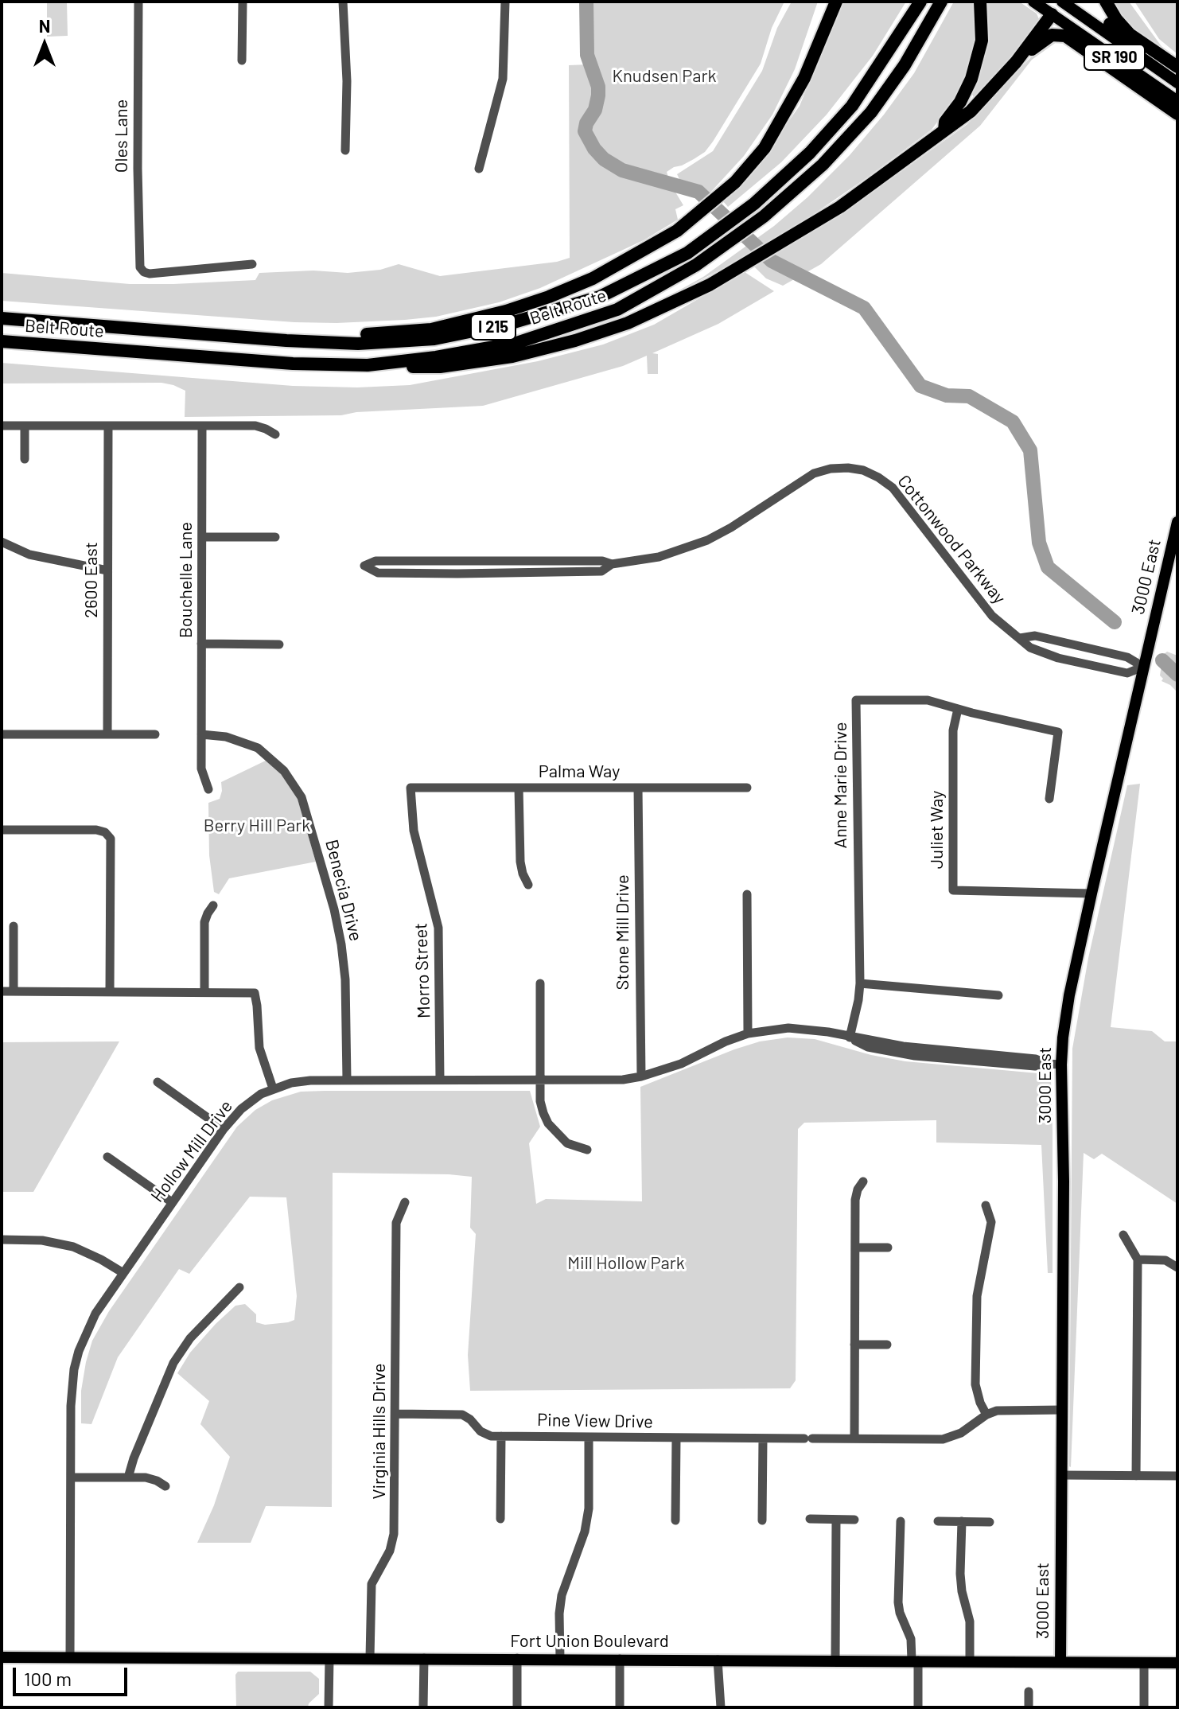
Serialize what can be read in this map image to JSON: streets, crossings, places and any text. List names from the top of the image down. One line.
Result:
{"streets":{"highway":["Belt Route","I 215"],"main road":["SR 190","3000 East","Fort Union Boulevard"],"street":["Oles Lane","Cottonwood Parkway","2600 East","Bouchelle Lane","Palma Way","Anne Marie Drive","Juliet Way","Benecia Drive","Stone Mill Drive","Morro Street","Hollow Mill Drive","Pine View Drive","Virginia Hills Drive"]},"crossings":[["Cottonwood Parkway","3000 East"],["3000 East","Juliet Way"],["3000 East","Hollow Mill Drive"],["3000 East","Pine View Drive"],["3000 East","Fort Union Boulevard"],["Bouchelle Lane","Benecia Drive"],["Palma Way","Stone Mill Drive"],["Palma Way","Morro Street"],["Anne Marie Drive","Juliet Way"],["Anne Marie Drive","Hollow Mill Drive"],["Benecia Drive","Hollow Mill Drive"],["Stone Mill Drive","Hollow Mill Drive"],["Morro Street","Hollow Mill Drive"],["Hollow Mill Drive","Fort Union Boulevard"],["Pine View Drive","Virginia Hills Drive"],["Virginia Hills Drive","Fort Union Boulevard"]],"parks":["Knudsen Park","Berry Hill Park","Mill Hollow Park"],"scale_bar":"100 m","north":"top"}
